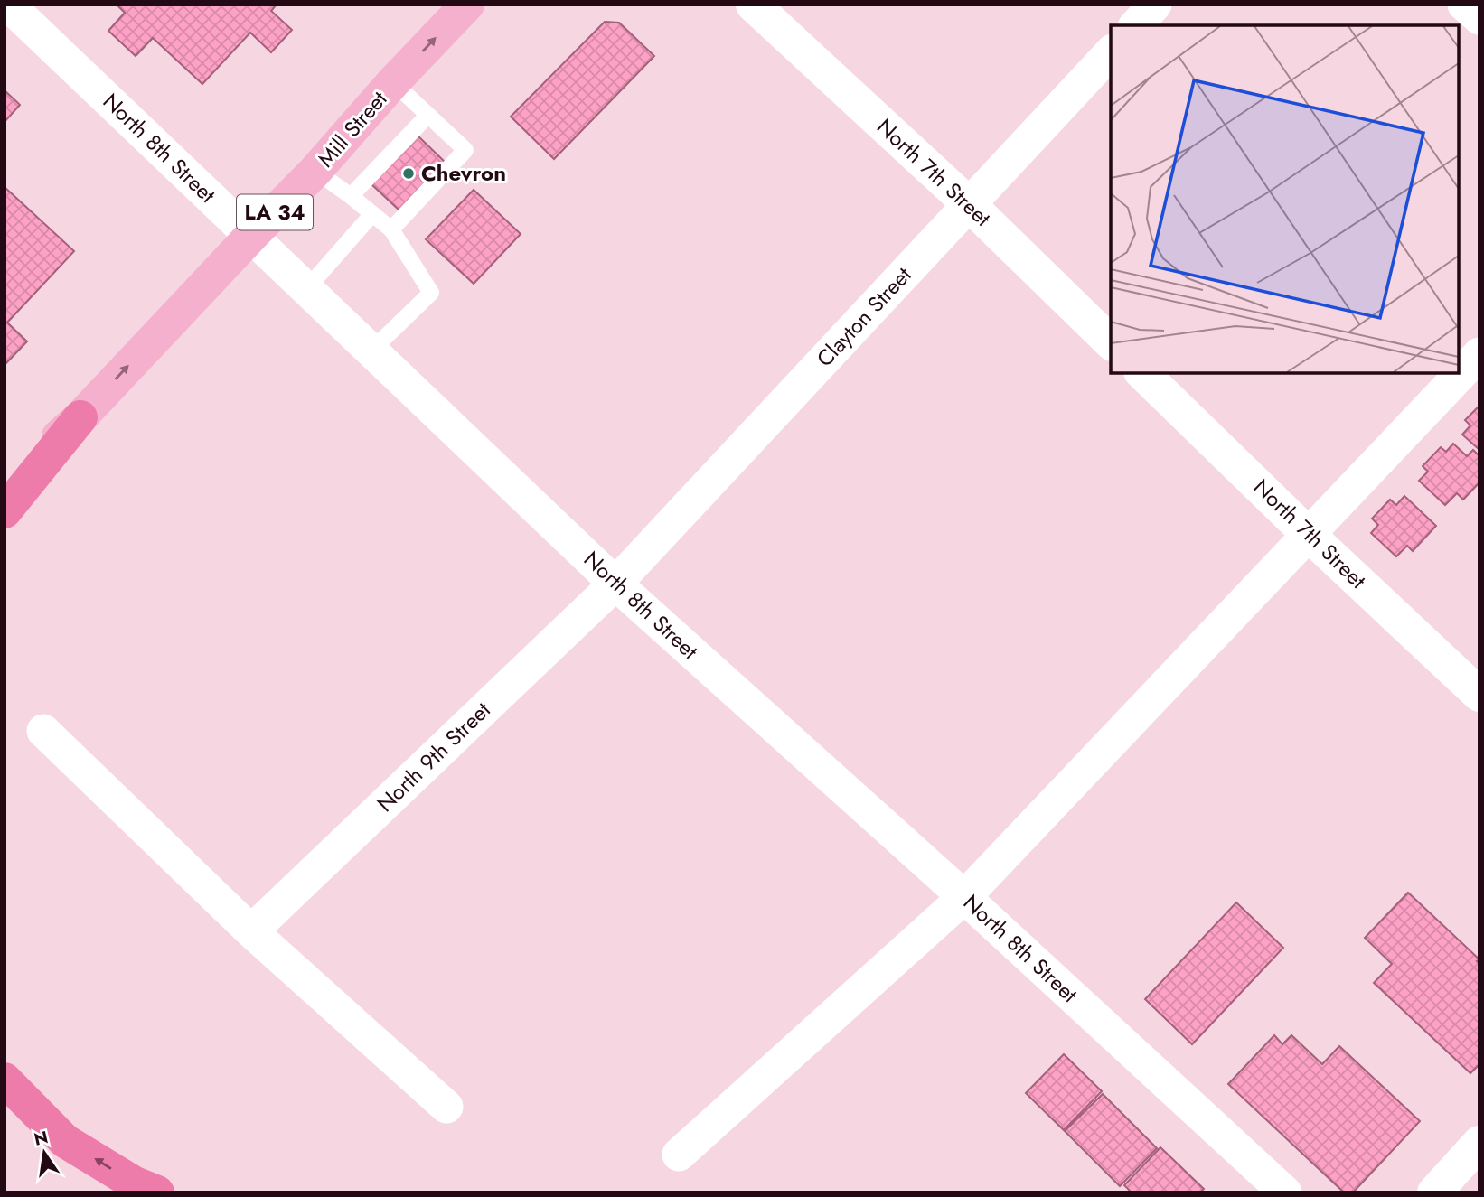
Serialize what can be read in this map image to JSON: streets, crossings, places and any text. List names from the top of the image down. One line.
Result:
{"streets":{"main road":["Mill Street","LA 34"],"street":["North 8th Street","North 7th Street","Clayton Street","North 9th Street"]},"crossings":[["Mill Street","North 8th Street"],["Mill Street","LA 34"],["North 8th Street","Clayton Street"],["North 8th Street","North 9th Street"],["North 7th Street","Clayton Street"],["Clayton Street","North 9th Street"]],"one_way":["Mill Street"],"places":["Chevron"],"north":"top"}
